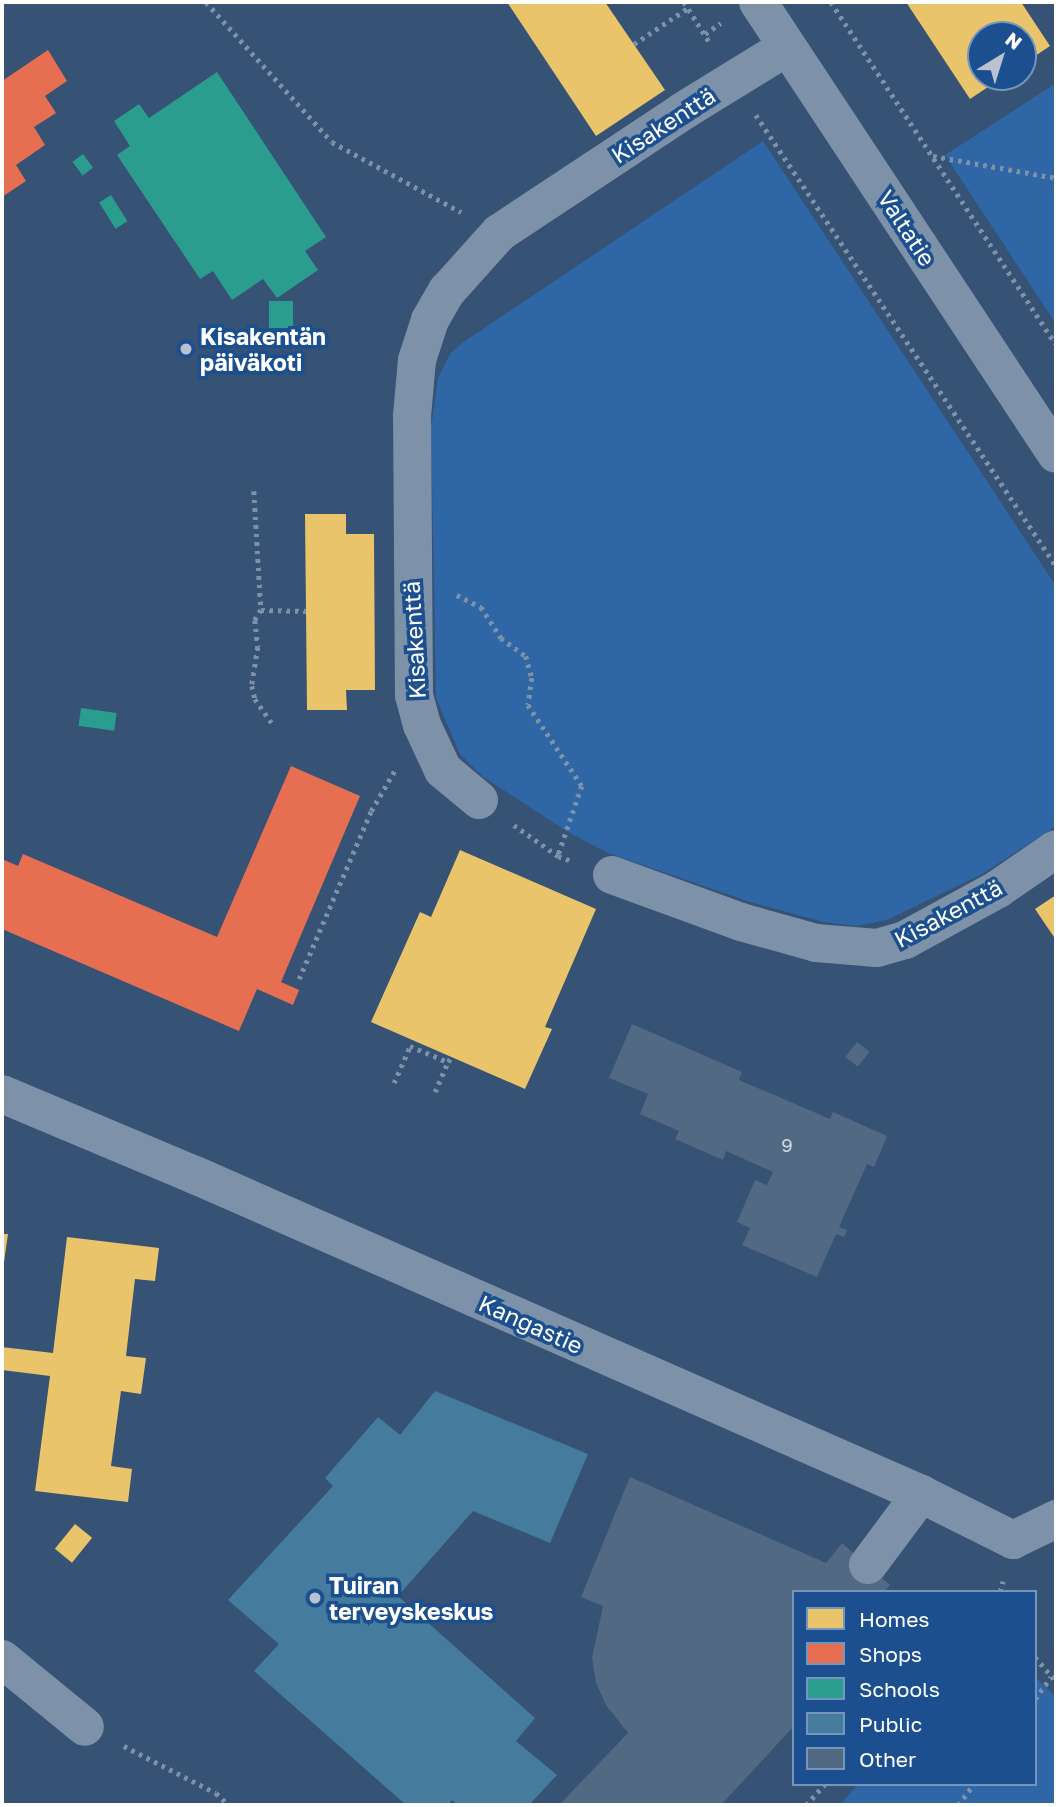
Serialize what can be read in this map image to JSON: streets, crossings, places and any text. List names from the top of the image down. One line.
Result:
{"streets":{"street":["Kisakenttä","Valtatie","Kangastie"]},"crossings":[["Kisakenttä","Valtatie"]],"places":["Kisakentän päiväkoti","Tuiran terveyskeskus"],"house_numbers":["9"],"legend":["Homes","Shops","Schools","Public","Other"],"north":"top right"}
